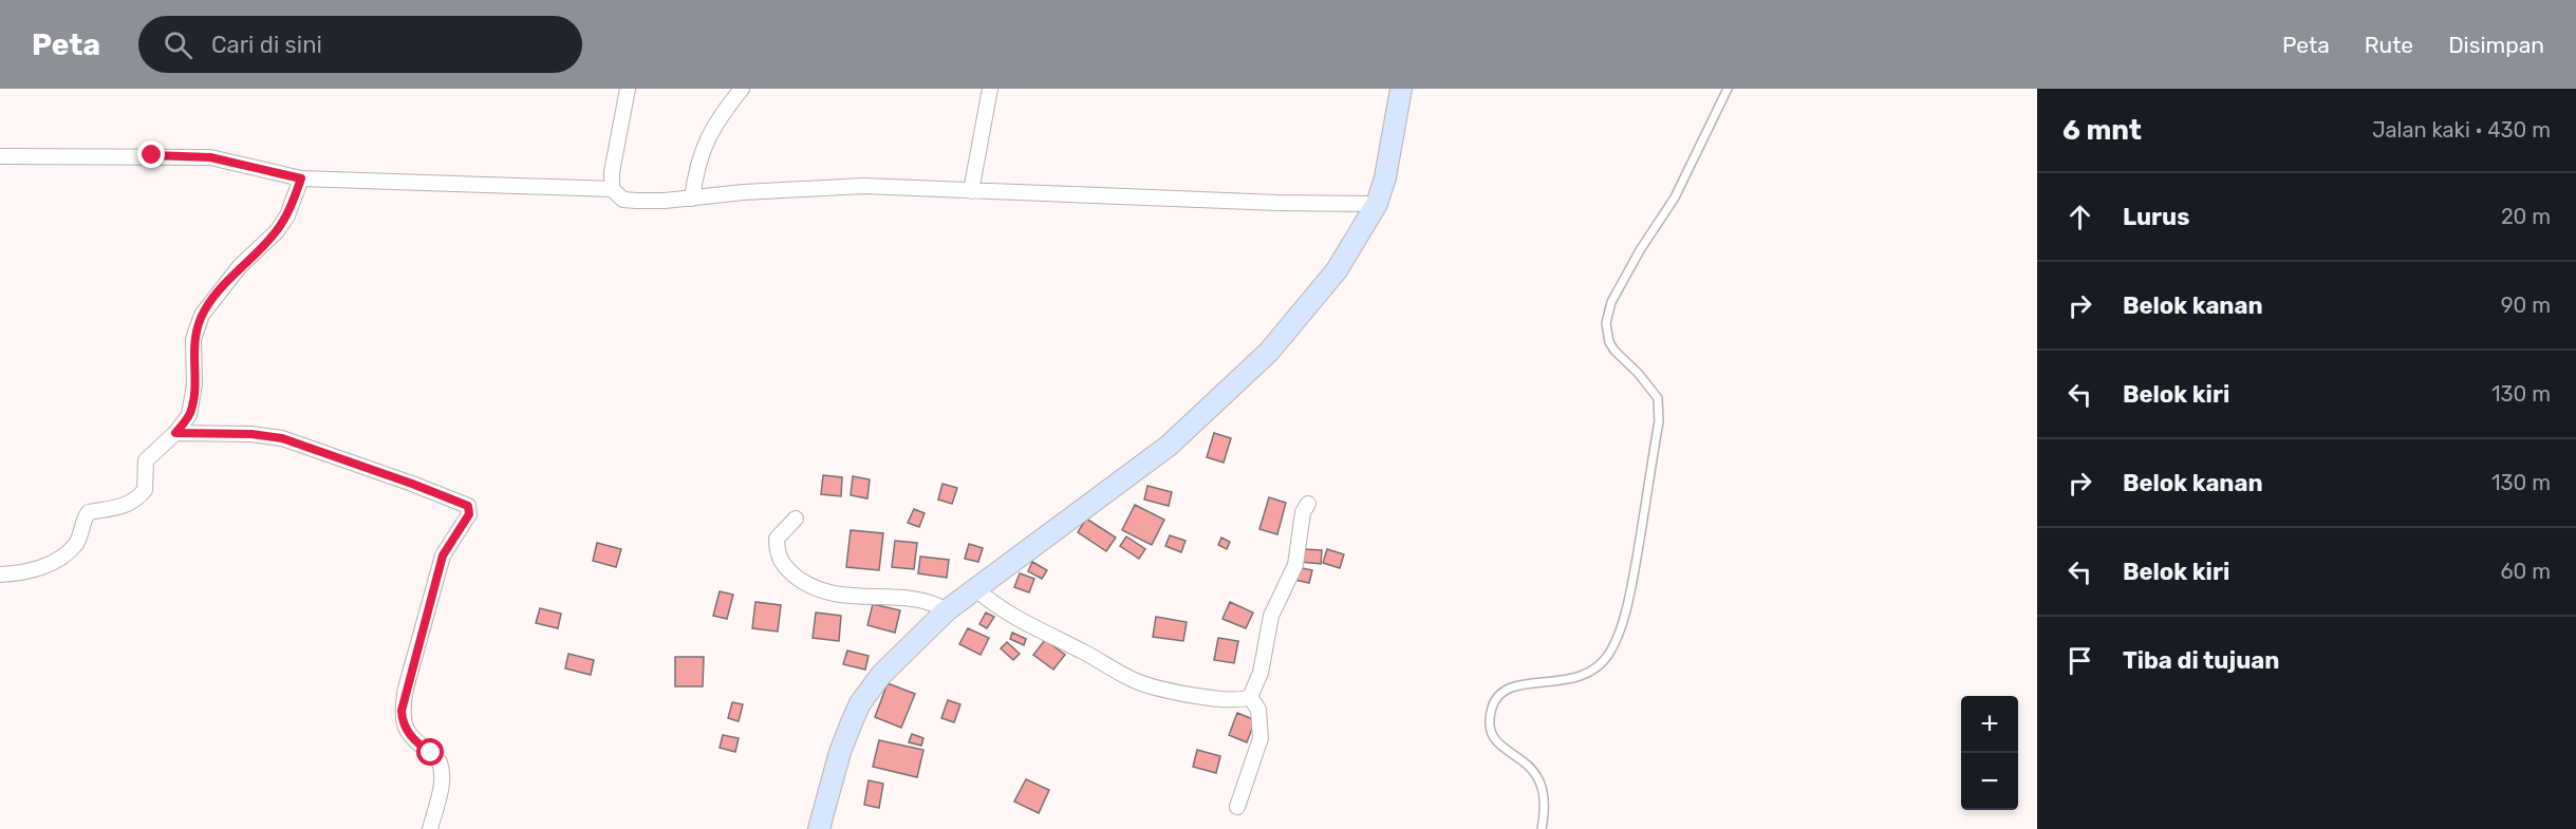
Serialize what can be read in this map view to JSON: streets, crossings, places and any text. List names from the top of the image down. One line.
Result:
{"page":{"header":"Peta","search":"Cari di sini","nav":["Peta","Rute","Disimpan"],"heading":["6 mnt","Jalan kaki · 430 m"],"list":[["Lurus","20 m"],["Belok kanan","90 m"],["Belok kiri","130 m"],["Belok kanan","130 m"],["Belok kiri","60 m"],"Tiba di tujuan"],"map_buttons":["+","−"]}}
